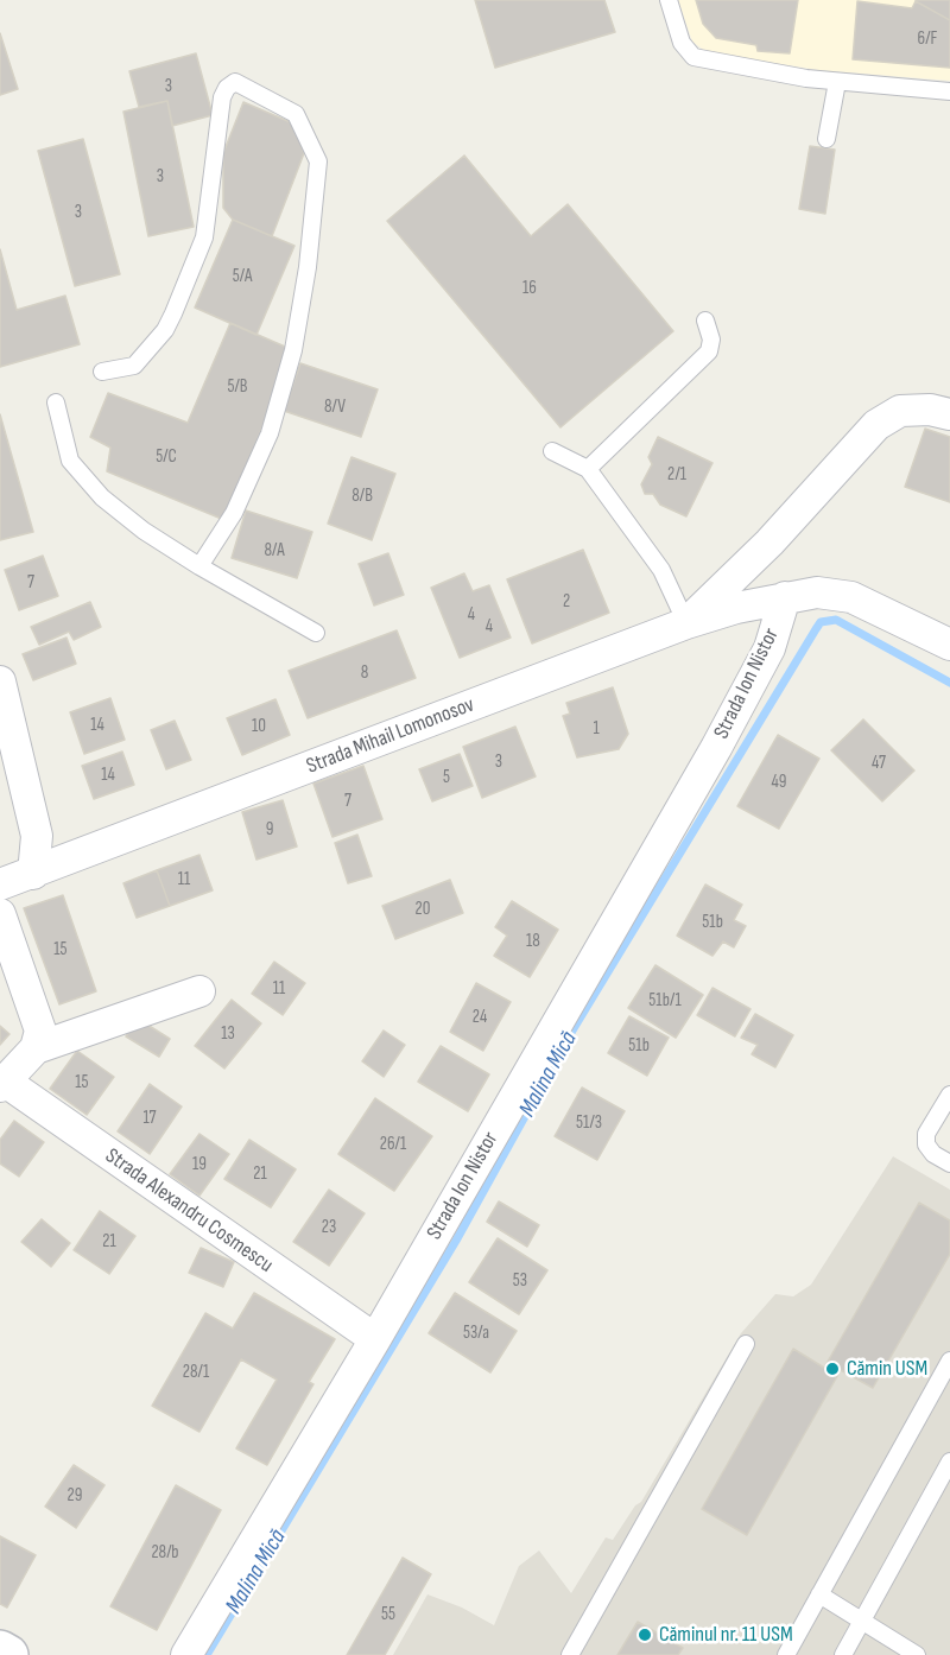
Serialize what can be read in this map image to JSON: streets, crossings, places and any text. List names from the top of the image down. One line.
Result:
{"streets":{"street":["Strada Ion Nistor","Strada Mihail Lomonosov","Strada Alexandru Cosmescu"]},"crossings":[["Strada Ion Nistor","Strada Mihail Lomonosov"],["Strada Ion Nistor","Strada Alexandru Cosmescu"]],"water":["Malina Mică"],"places":["Cămin USM","Căminul nr. 11 USM"],"house_numbers":["6/F","3","3","3","5/A","16","5/B","8/V","5/C","2/1","8/B","8/A","7","2","4","4","8","14","10","1","3","47","14","5","49","7","9","11","20","51b","18","15","11","51b/1","24","13","51b","15","17","51/3","26/1","19","21","23","21","53","53/a","28/1","29","28/b","55"]}
